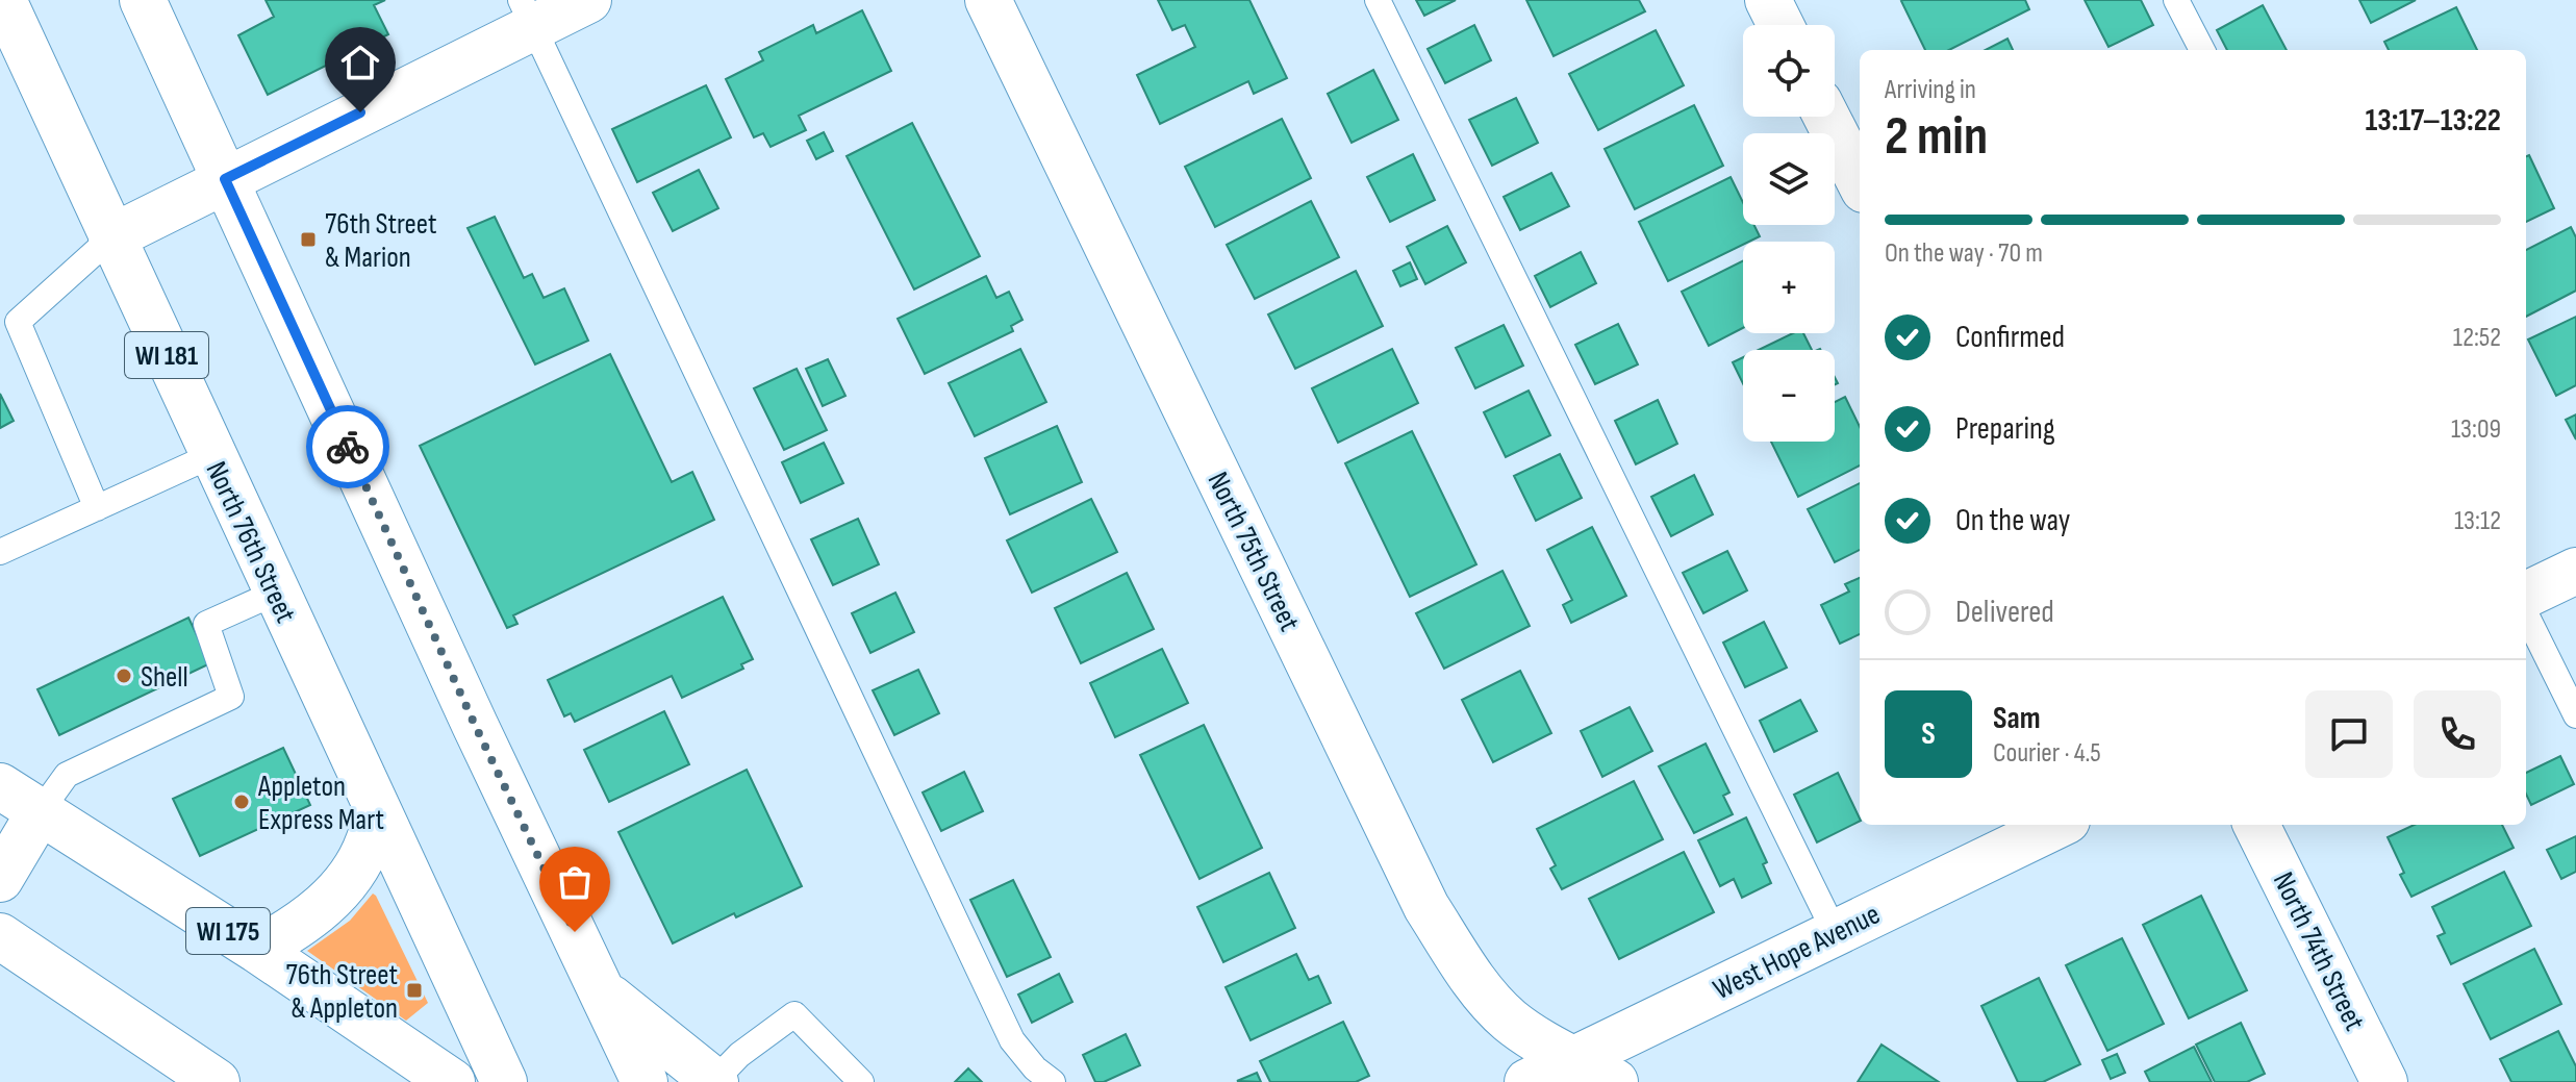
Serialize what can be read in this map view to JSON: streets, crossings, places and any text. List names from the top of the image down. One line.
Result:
{"streets":{"main road":["WI 181","North 76th Street","North 75th Street","WI 175","West Hope Avenue","North 74th Street"]},"crossings":[["North 75th Street","West Hope Avenue"]],"places":{"transit":["76th Street & Marion","76th Street & Appleton"],"other":["Shell","Appleton Express Mart"]},"page":{"map_buttons":["+","−"],"heading":["2 min","Arriving in","13:17–13:22"],"panel":["Sam","Courier · 4.5"],"bar":"On the way · 70 m","list":[["Confirmed","12:52"],["Preparing","13:09"],["On the way","13:12"],"Delivered"],"round":"S"}}
